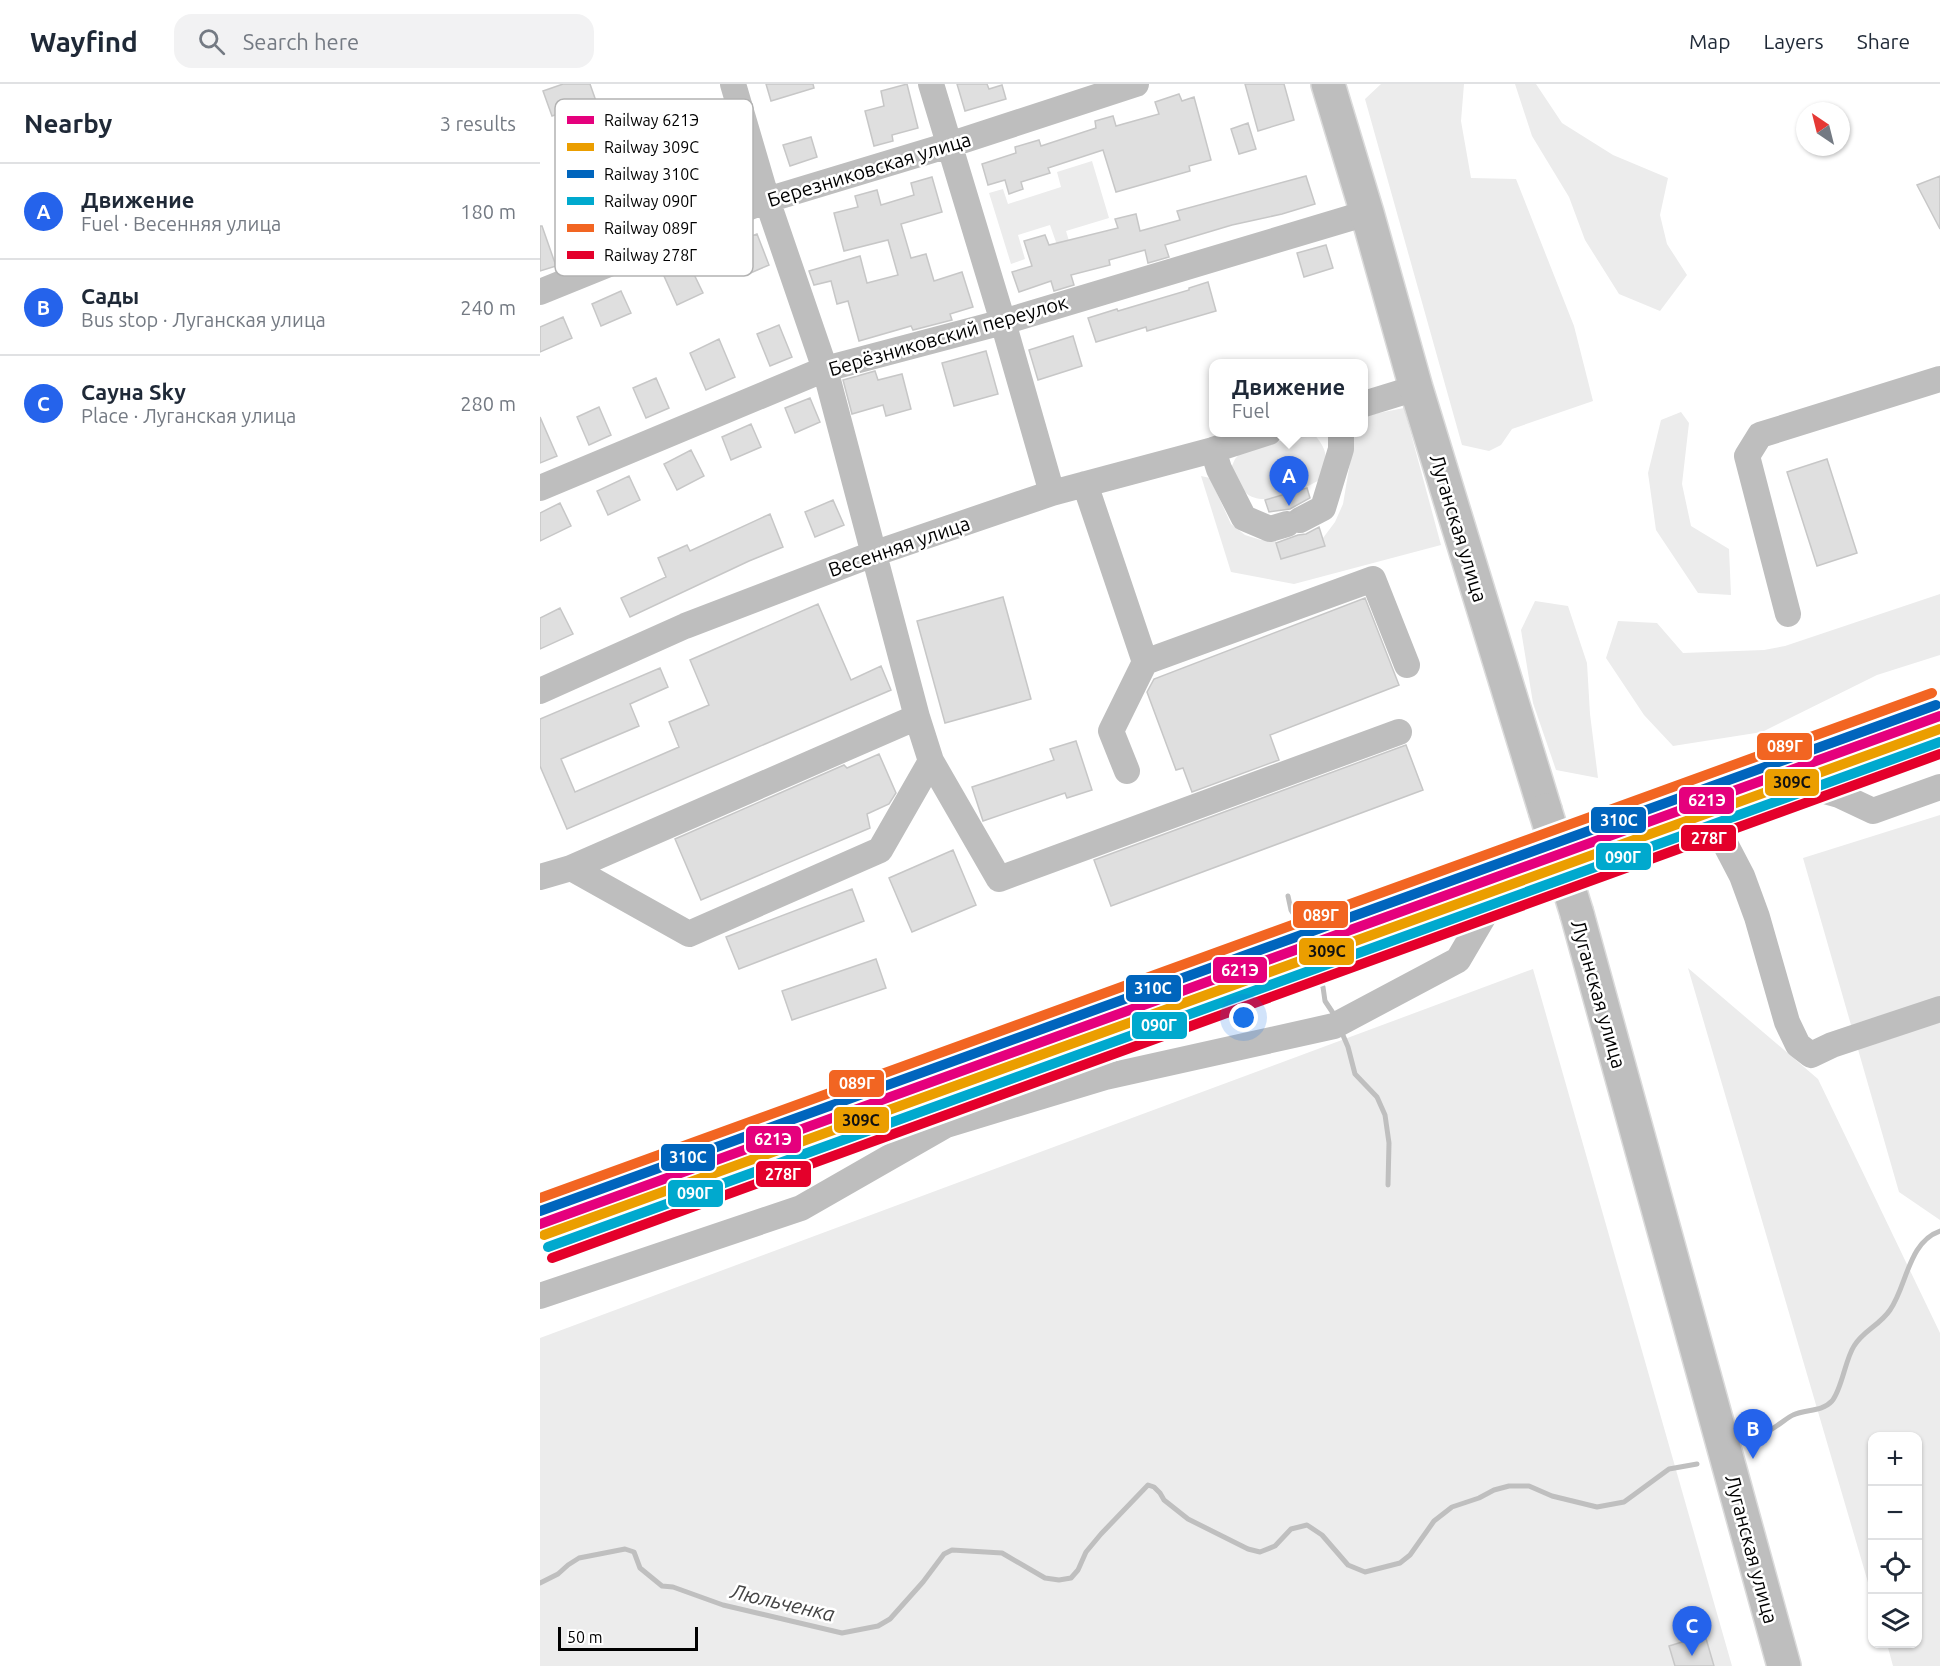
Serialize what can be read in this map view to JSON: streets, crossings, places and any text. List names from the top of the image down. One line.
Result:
{"streets":{"highway":["Луганская улица"],"street":["Березниковская улица","Берёзниковский переулок","Весенняя улица"]},"crossings":[["Берёзниковский переулок","Луганская улица"]],"water":["Люльченка"],"lines":["rail line 089Г","rail line 310С","rail line 621Э","rail line 309С","rail line 090Г","rail line 278Г"],"legend":["Railway 621Э","Railway 309С","Railway 310С","Railway 090Г","Railway 089Г","Railway 278Г"],"scale_bar":"50 m","north":"top left","page":{"header":"Wayfind","search":"Search here","nav":["Map","Layers","Share"],"heading":["Nearby","3 results"],"list":[{"mark":"A","name":"Движение","note":"Fuel · Весенняя улица","value":"180 m"},{"mark":"B","name":"Сады","note":"Bus stop · Луганская улица","value":"240 m"},{"mark":"C","name":"Сауна Sky","note":"Place · Луганская улица","value":"280 m"}],"popup":["Движение","Fuel"],"pins":["A","B","C"],"map_buttons":["+","−"],"scale":"50 m"}}
